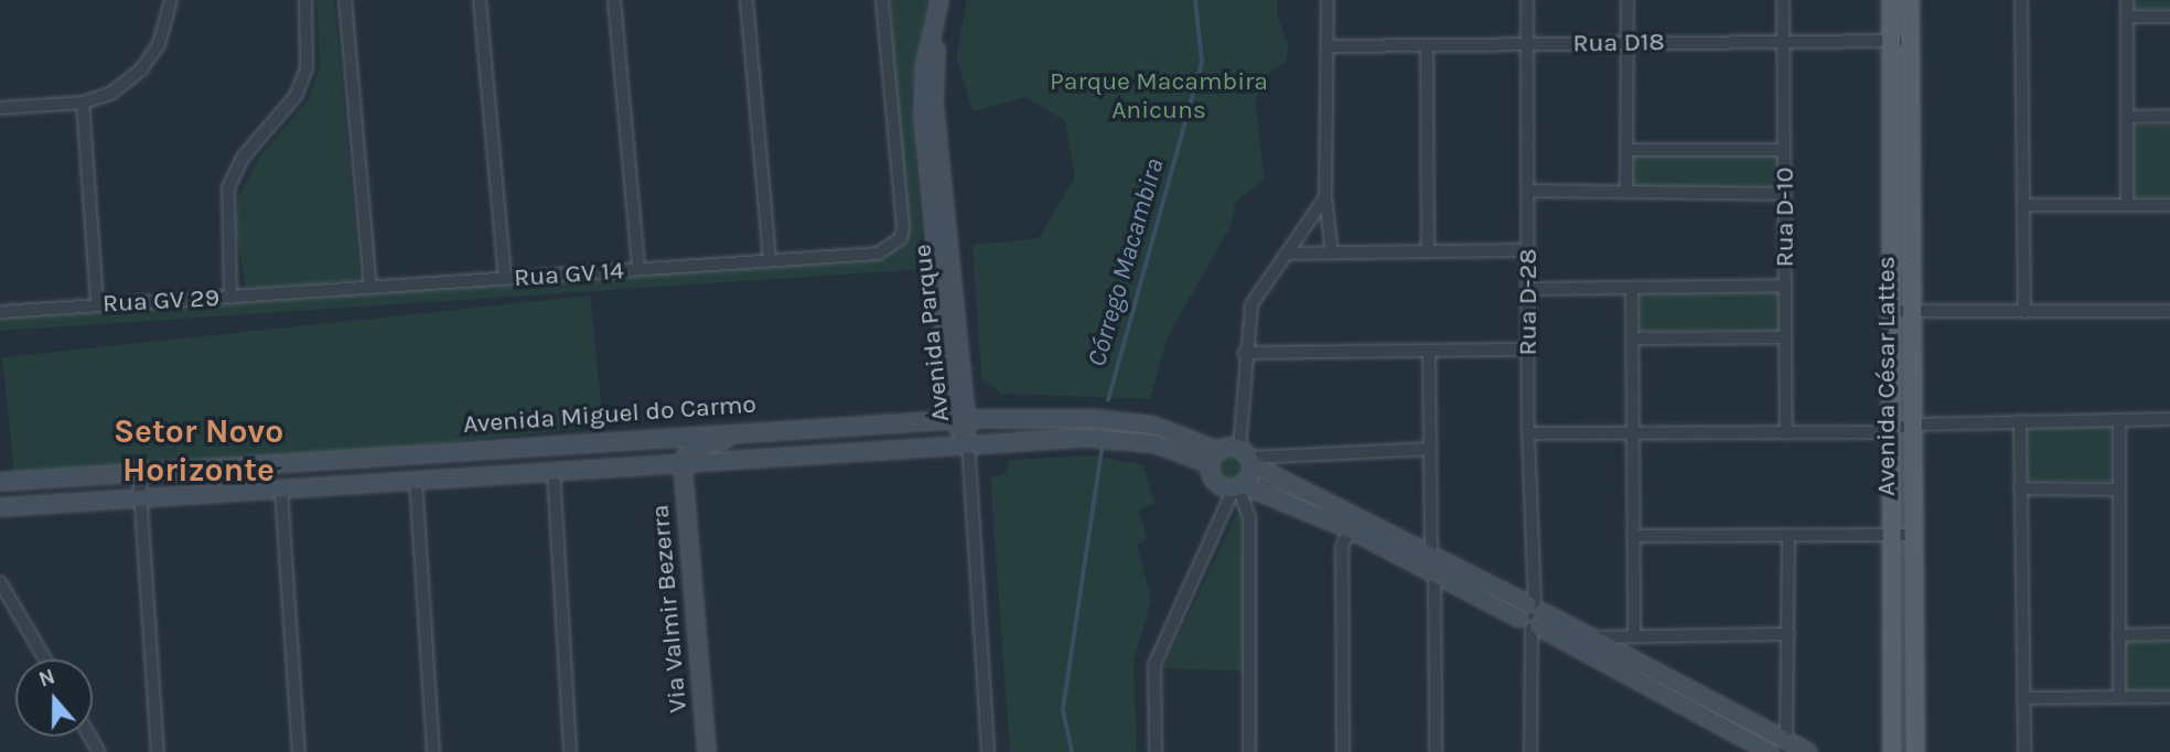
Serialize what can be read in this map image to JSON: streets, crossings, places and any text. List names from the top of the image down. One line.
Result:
{"streets":{"main road":["Avenida Parque","Avenida César Lattes","Avenida Miguel do Carmo","Via Valmir Bezerra"],"street":["Rua D18","Rua D-10","Rua GV 14","Rua GV 29","Rua D-28"]},"crossings":[["Rua D18","Rua D-10"],["Rua D18","Rua D-28"],["Rua D18","Avenida César Lattes"],["Rua GV 14","Rua GV 29"],["Avenida Parque","Avenida Miguel do Carmo"],["Avenida Miguel do Carmo","Via Valmir Bezerra"]],"districts":["Setor Novo Horizonte"],"water":["Córrego Macambira"],"parks":["Parque Macambira Anicuns"],"north":"top"}
